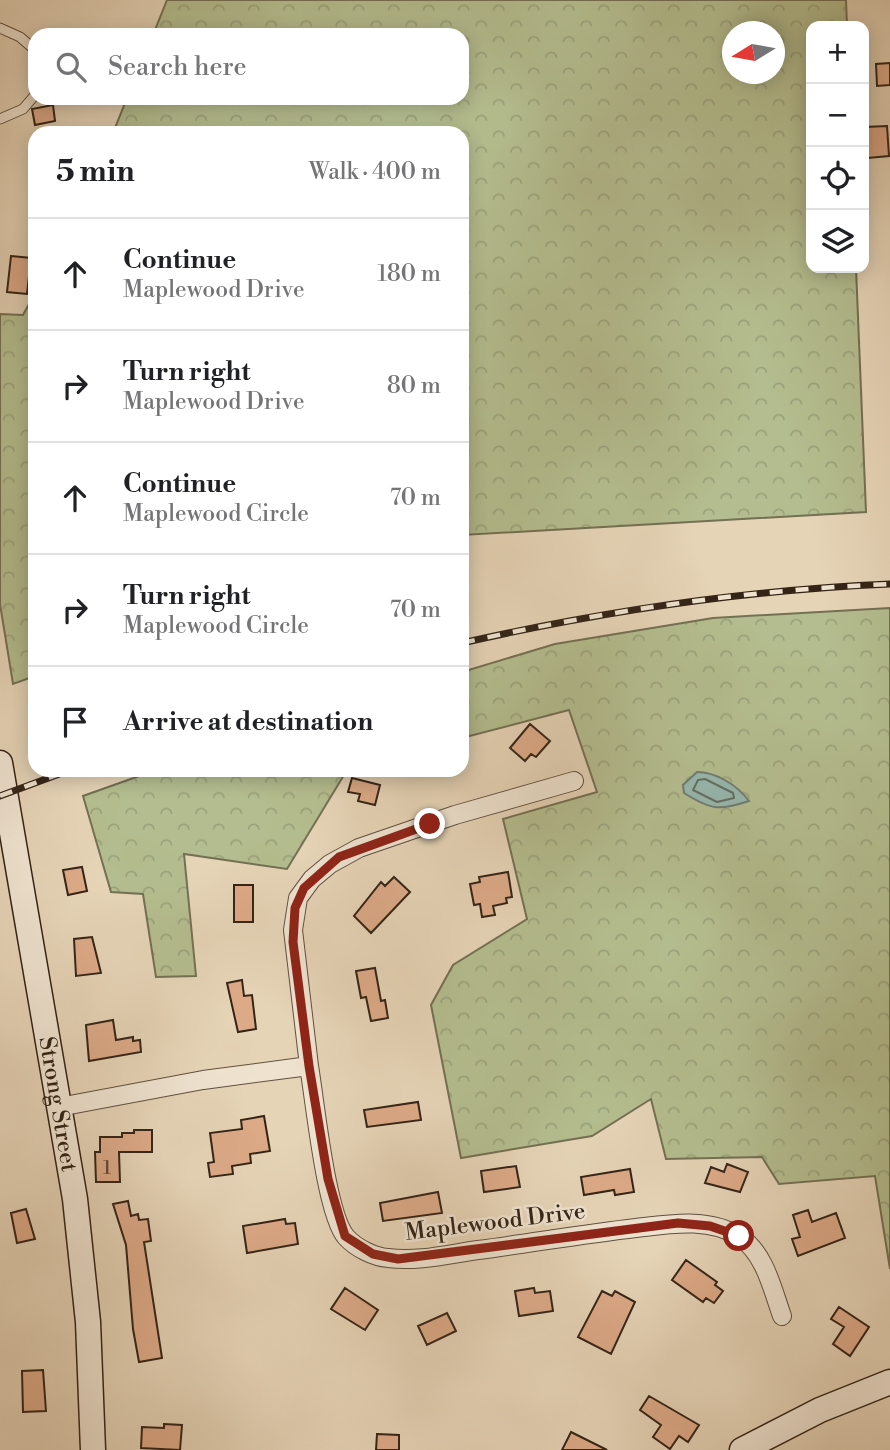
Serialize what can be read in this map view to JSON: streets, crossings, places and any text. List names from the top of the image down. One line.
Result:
{"streets":{"main road":["Strong Street"],"street":["Maplewood Drive"]},"house_numbers":["1"],"north":"left","page":{"map_buttons":["+","−"],"search":"Search here","heading":["5 min","Walk · 400 m"],"list":[["Continue","Maplewood Drive","180 m"],["Turn right","Maplewood Drive","80 m"],["Continue","Maplewood Circle","70 m"],["Turn right","Maplewood Circle","70 m"],"Arrive at destination"]}}
